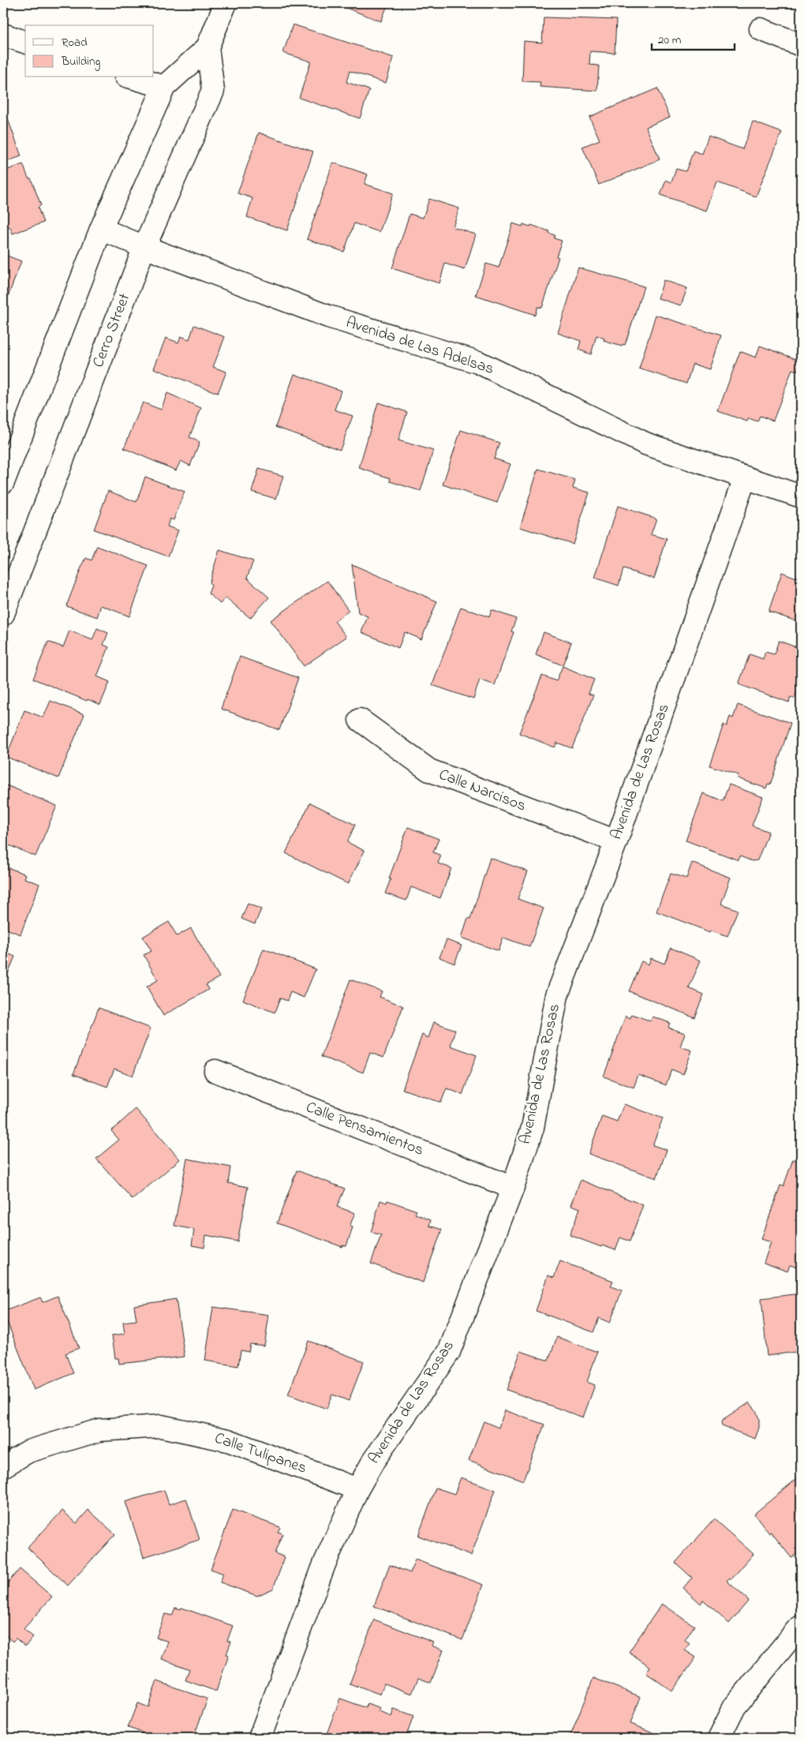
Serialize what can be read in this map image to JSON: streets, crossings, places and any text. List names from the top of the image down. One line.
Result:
{"streets":{"street":["Cerro Street","Avenida de Las Adelsas","Avenida de Las Rosas","Calle Narcisos","Calle Pensamientos","Calle Tulipanes"]},"crossings":[["Cerro Street","Avenida de Las Adelsas"],["Avenida de Las Adelsas","Avenida de Las Rosas"],["Avenida de Las Rosas","Calle Narcisos"],["Avenida de Las Rosas","Calle Pensamientos"],["Avenida de Las Rosas","Calle Tulipanes"]],"legend":["Road","Building"],"scale_bar":"20 m"}
